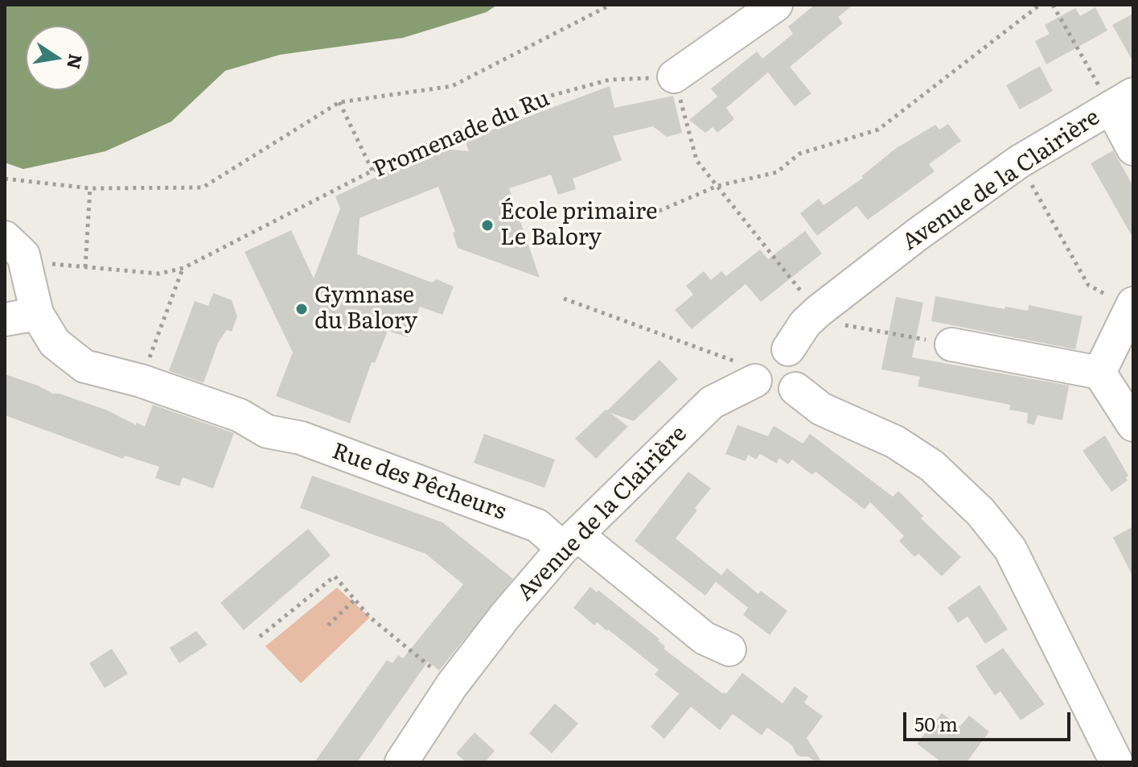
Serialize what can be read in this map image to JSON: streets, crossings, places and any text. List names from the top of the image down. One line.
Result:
{"streets":{"street":["Avenue de la Clairière","Rue des Pêcheurs"],"path":["Promenade du Ru"]},"crossings":[["Promenade du Ru","Rue des Pêcheurs"],["Avenue de la Clairière","Rue des Pêcheurs"]],"places":["École primaire Le Balory","Gymnase du Balory"],"scale_bar":"50 m","north":"right"}
